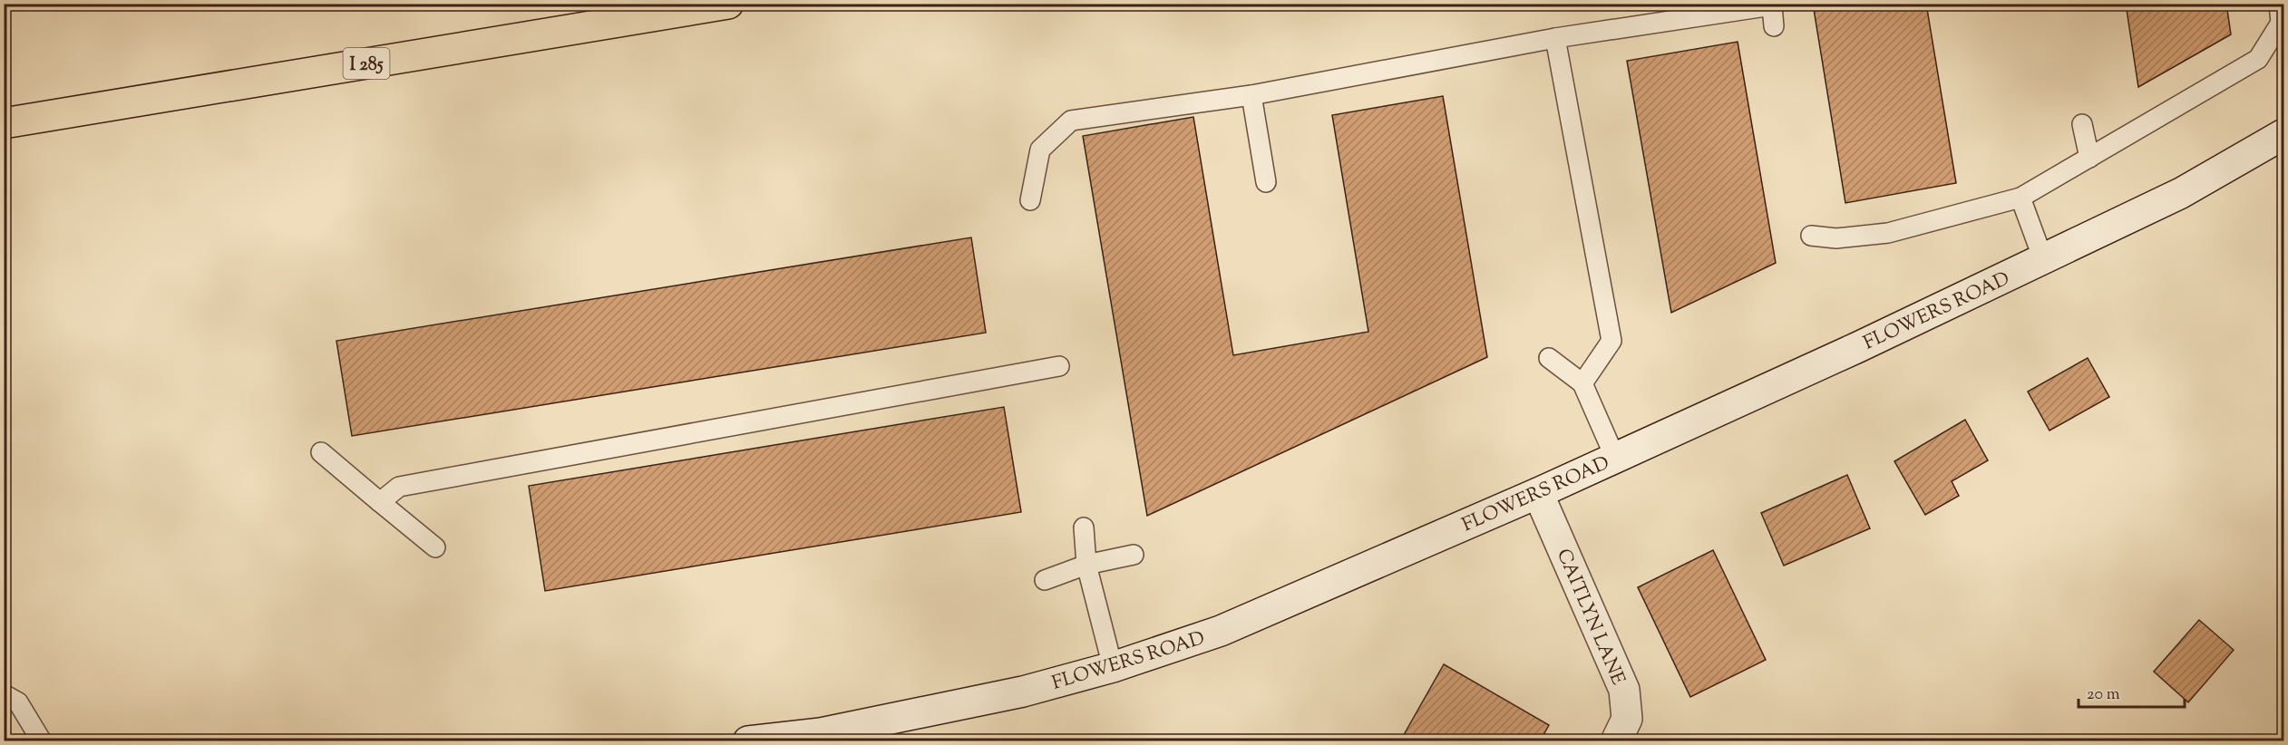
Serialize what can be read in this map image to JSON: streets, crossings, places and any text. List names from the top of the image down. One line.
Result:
{"streets":{"highway":["I 285"],"street":["FLOWERS ROAD","CAITLYN LANE"]},"crossings":[["FLOWERS ROAD","CAITLYN LANE"]],"scale_bar":"20 m"}
